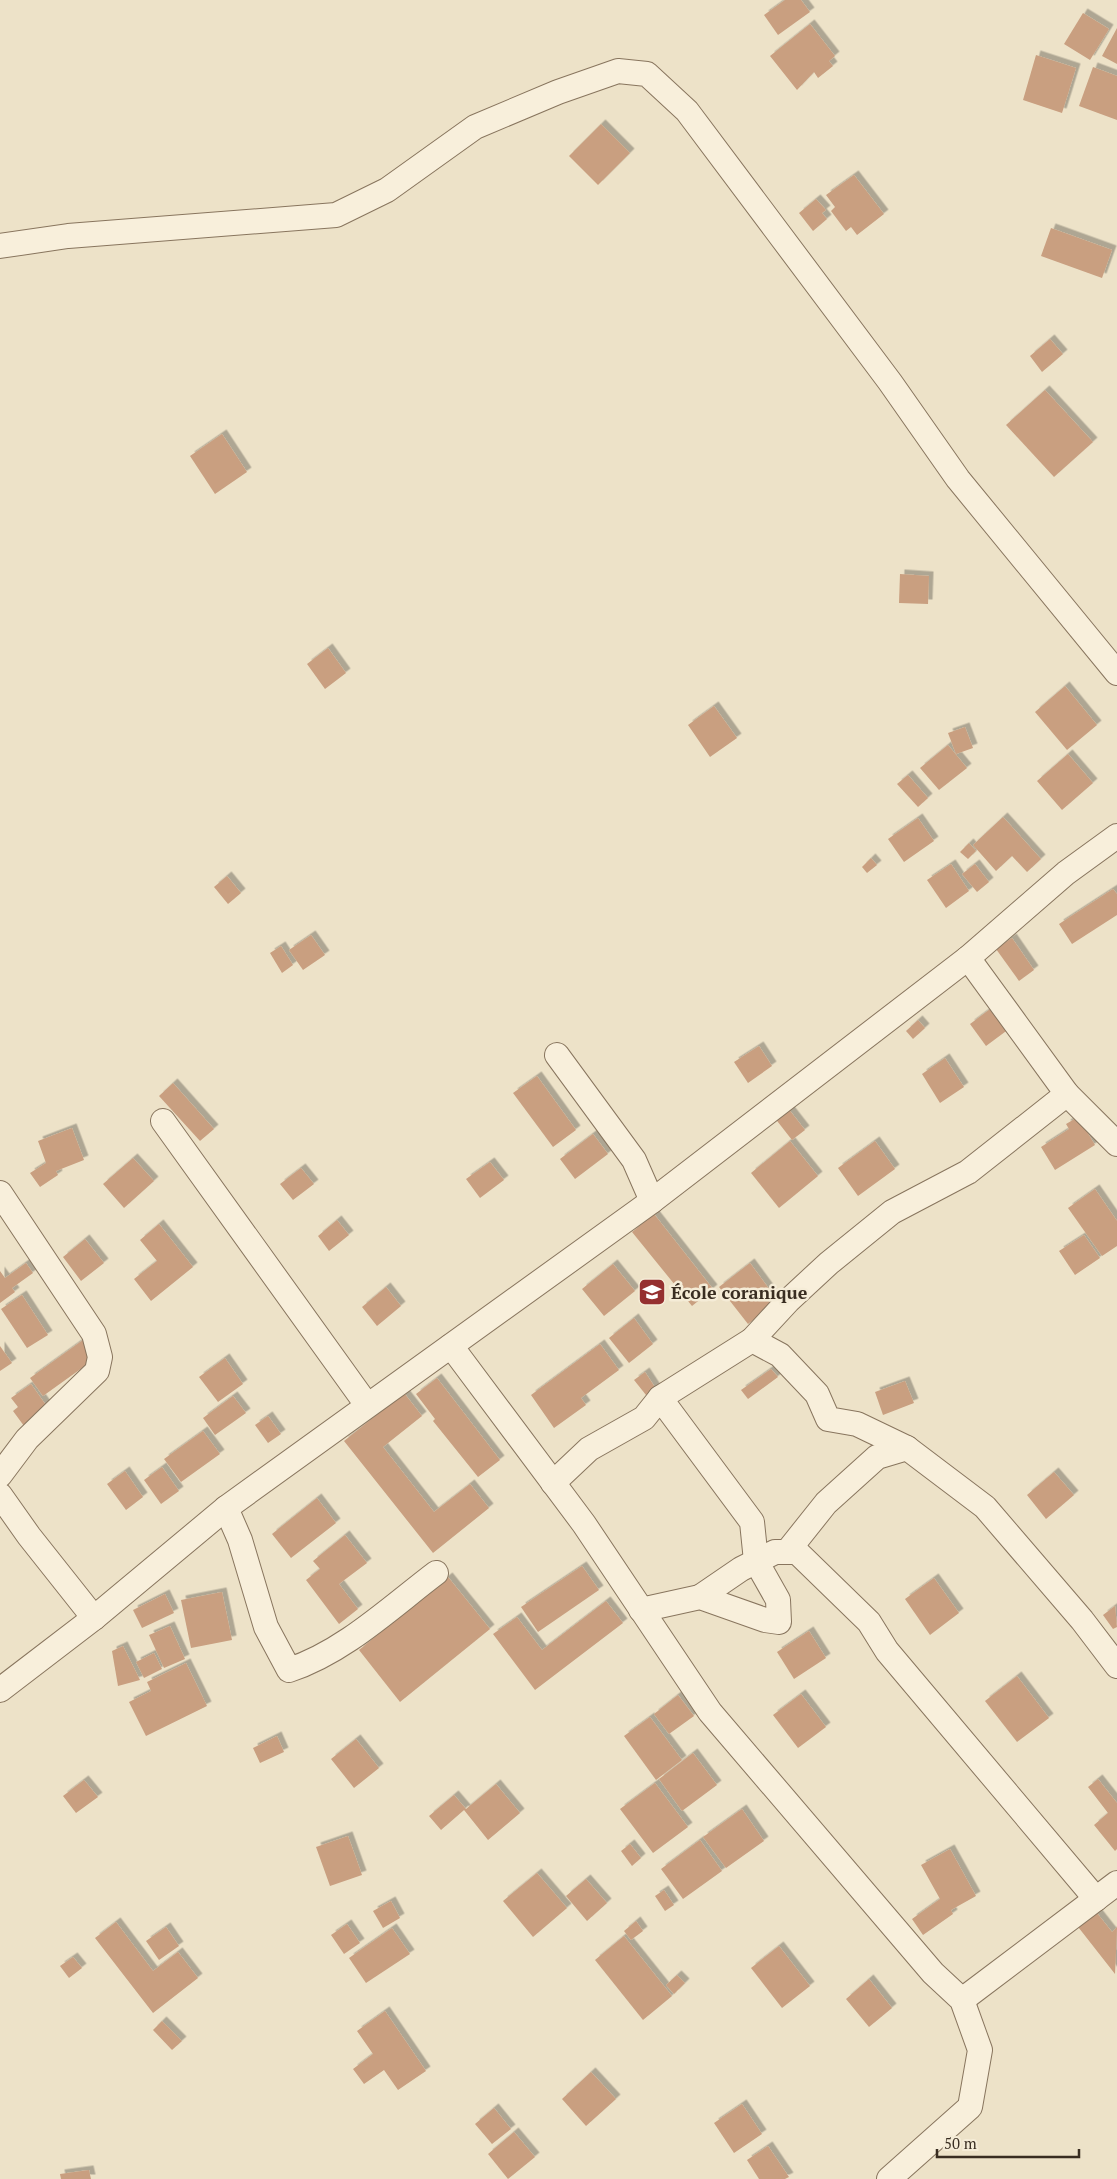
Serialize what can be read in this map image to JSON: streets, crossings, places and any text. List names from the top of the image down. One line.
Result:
{"places":{"school or university":["École coranique"]},"scale_bar":"50 m"}
